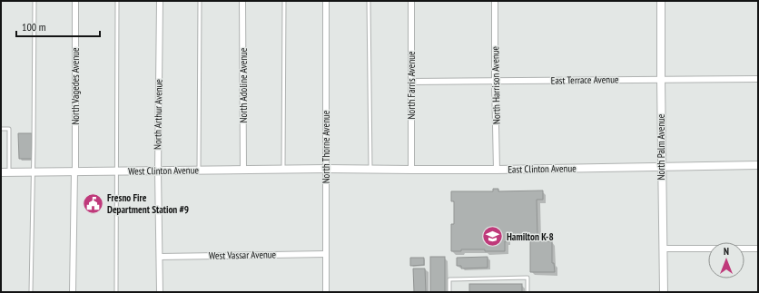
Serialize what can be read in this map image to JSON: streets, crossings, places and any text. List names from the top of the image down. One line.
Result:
{"streets":{"main road":["North Palm Avenue","East Clinton Avenue","West Clinton Avenue"],"street":["East Terrace Avenue","North Adoline Avenue","North Farris Avenue","North Harrison Avenue","North Vagedes Avenue","North Arthur Avenue","North Thorne Avenue","West Vassar Avenue"]},"crossings":[["East Terrace Avenue","North Farris Avenue"],["East Terrace Avenue","North Harrison Avenue"],["East Terrace Avenue","North Palm Avenue"],["North Adoline Avenue","West Clinton Avenue"],["North Farris Avenue","East Clinton Avenue"],["North Harrison Avenue","East Clinton Avenue"],["North Vagedes Avenue","West Clinton Avenue"],["North Arthur Avenue","West Clinton Avenue"],["North Arthur Avenue","West Vassar Avenue"],["North Thorne Avenue","East Clinton Avenue"],["North Thorne Avenue","West Clinton Avenue"],["North Thorne Avenue","West Vassar Avenue"],["North Palm Avenue","East Clinton Avenue"],["East Clinton Avenue","West Clinton Avenue"]],"places":{"public building":["Fresno Fire Department Station #9"],"school or university":["Hamilton K-8"]},"scale_bar":"100 m","north":"top"}
